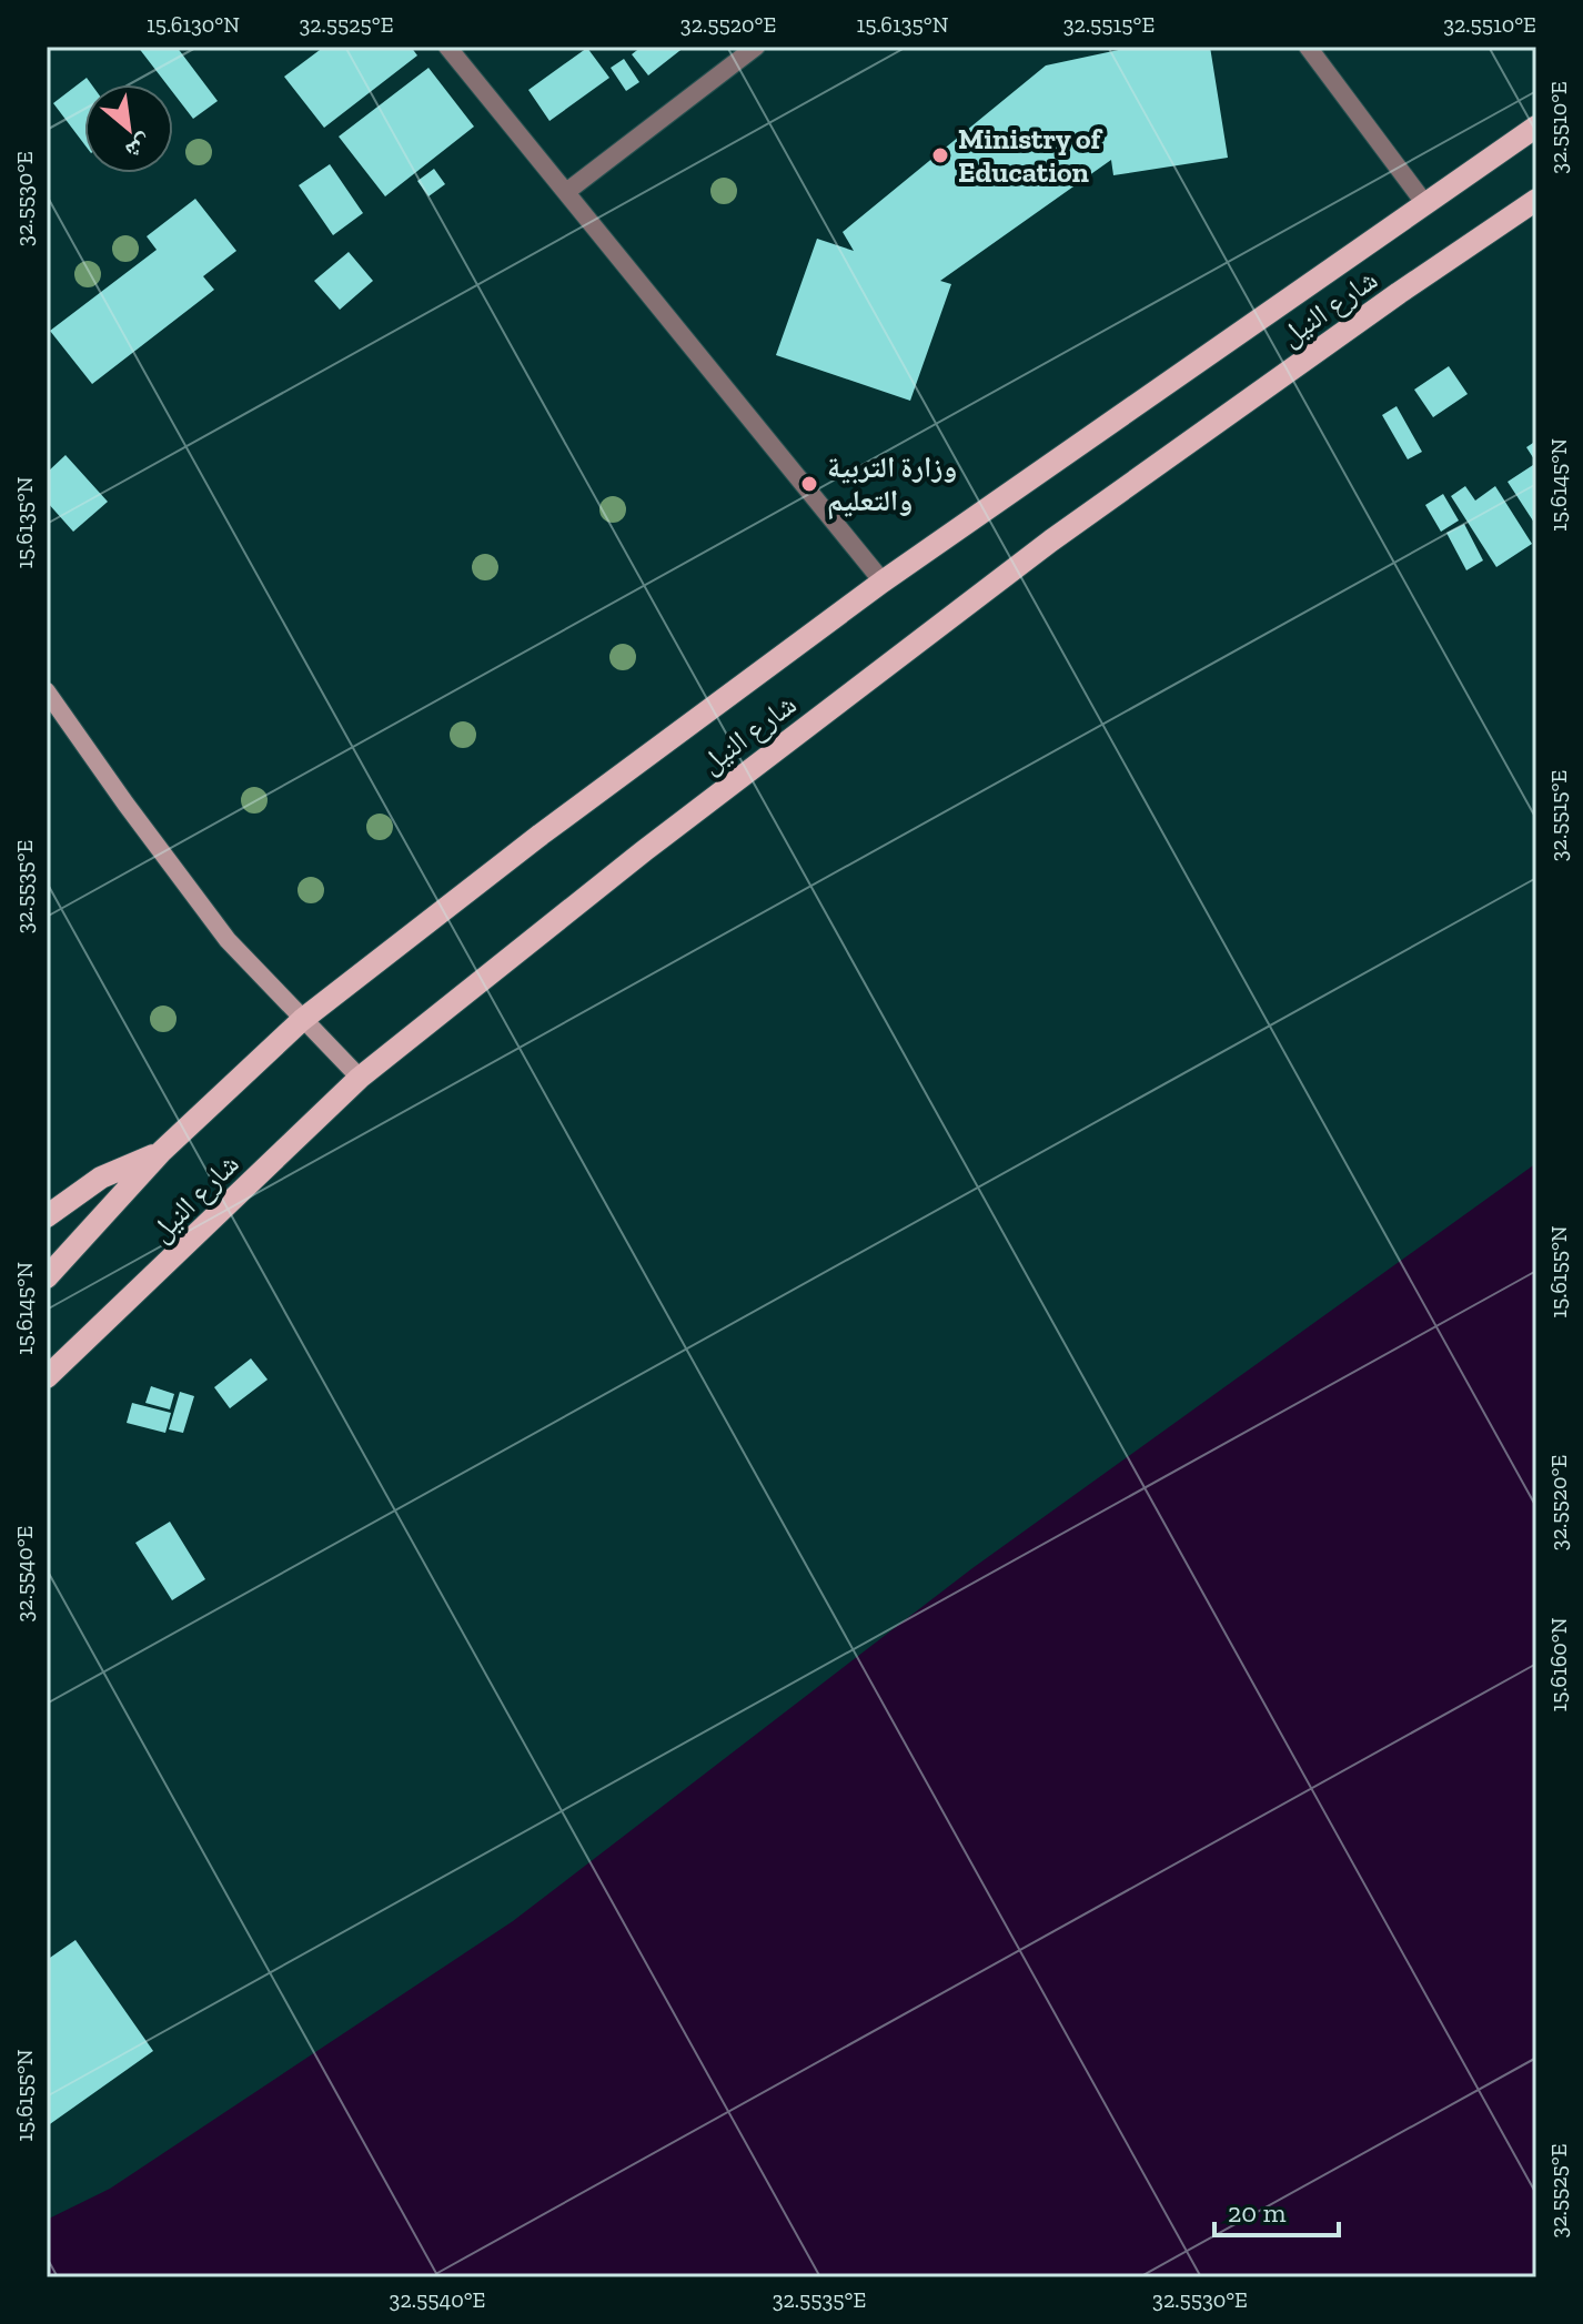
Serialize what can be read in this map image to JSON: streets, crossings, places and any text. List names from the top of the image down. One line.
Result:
{"streets":{"main road":["شارع النيل"]},"places":["Ministry of Education","وزارة التربية والتعليم"],"scale_bar":"20 m","north":"bottom right","coordinates":["15.6130°N","32.5525°E","32.5520°E","15.6135°N","32.5515°E","32.5510°E","32.5530°E","15.6145°N","32.5535°E","15.6155°N","32.5540°E","15.6160°N"]}
